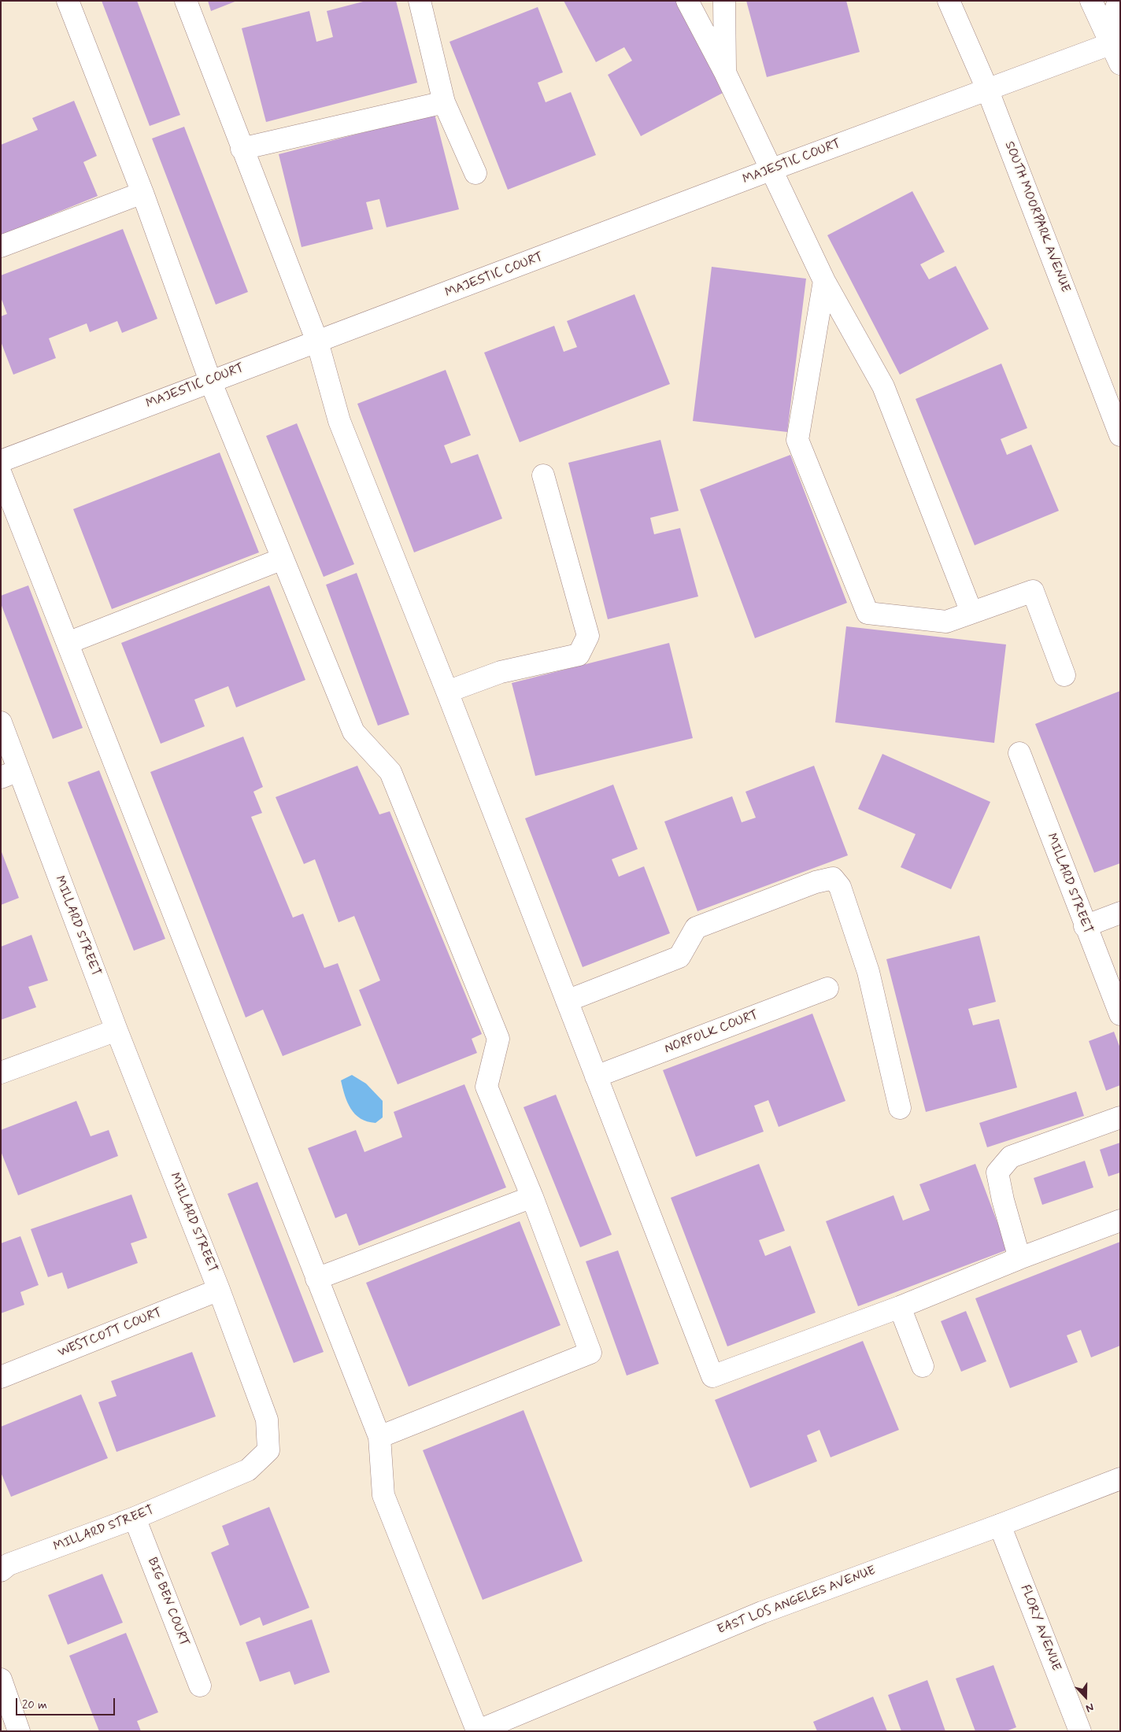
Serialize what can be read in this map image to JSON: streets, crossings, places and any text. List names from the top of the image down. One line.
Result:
{"streets":{"street":["MAJESTIC COURT","SOUTH MOORPARK AVENUE","MILLARD STREET","NORFOLK COURT","WESTCOTT COURT","EAST LOS ANGELES AVENUE","BIG BEN COURT","FLORY AVENUE"]},"crossings":[["MAJESTIC COURT","SOUTH MOORPARK AVENUE"],["MILLARD STREET","WESTCOTT COURT"],["MILLARD STREET","BIG BEN COURT"],["EAST LOS ANGELES AVENUE","FLORY AVENUE"]],"scale_bar":"20 m","north":"bottom"}
